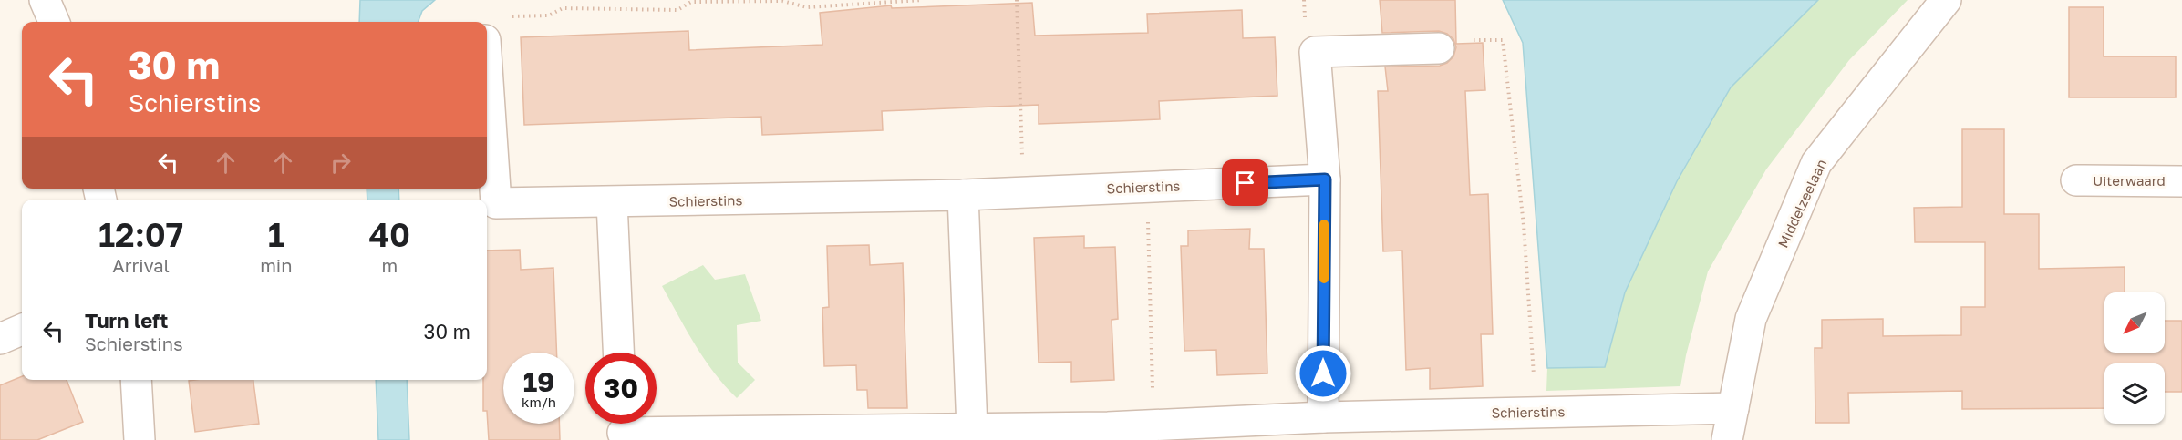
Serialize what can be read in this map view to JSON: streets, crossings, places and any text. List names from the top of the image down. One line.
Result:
{"streets":{"street":["Uiterwaard","Schierstins","Middelzeelaan"]},"crossings":[["Schierstins","Middelzeelaan"]],"north":"bottom left","page":{"turn":["30 m","Schierstins"],"eta":["12:07","Arrival","1","min","40","m"],"list":[{"name":"Turn left","note":"Schierstins","value":"30 m"}],"speed":"19 km/h","limit":"30"}}
